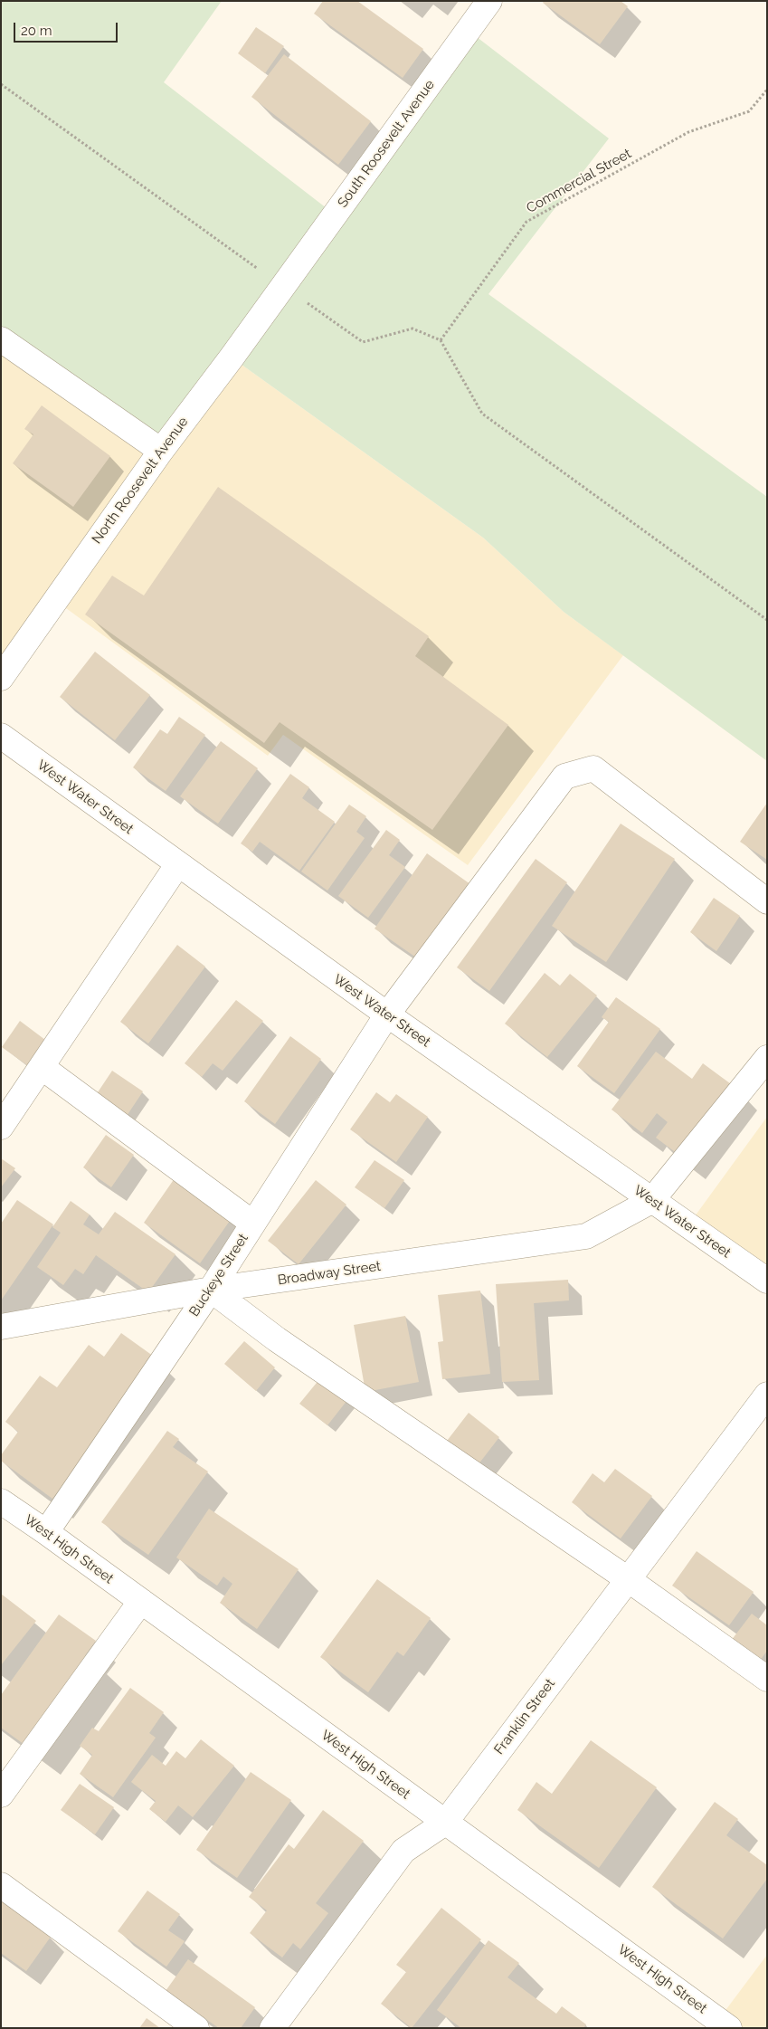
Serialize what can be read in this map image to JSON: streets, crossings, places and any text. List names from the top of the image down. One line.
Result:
{"streets":{"street":["South Roosevelt Avenue","North Roosevelt Avenue","West Water Street","Broadway Street","Buckeye Street","West High Street","Franklin Street"],"path":["Commercial Street"]},"crossings":[["South Roosevelt Avenue","North Roosevelt Avenue"],["West Water Street","Broadway Street"],["West Water Street","Buckeye Street"],["Broadway Street","Buckeye Street"],["Buckeye Street","West High Street"],["West High Street","Franklin Street"]],"scale_bar":"20 m"}
